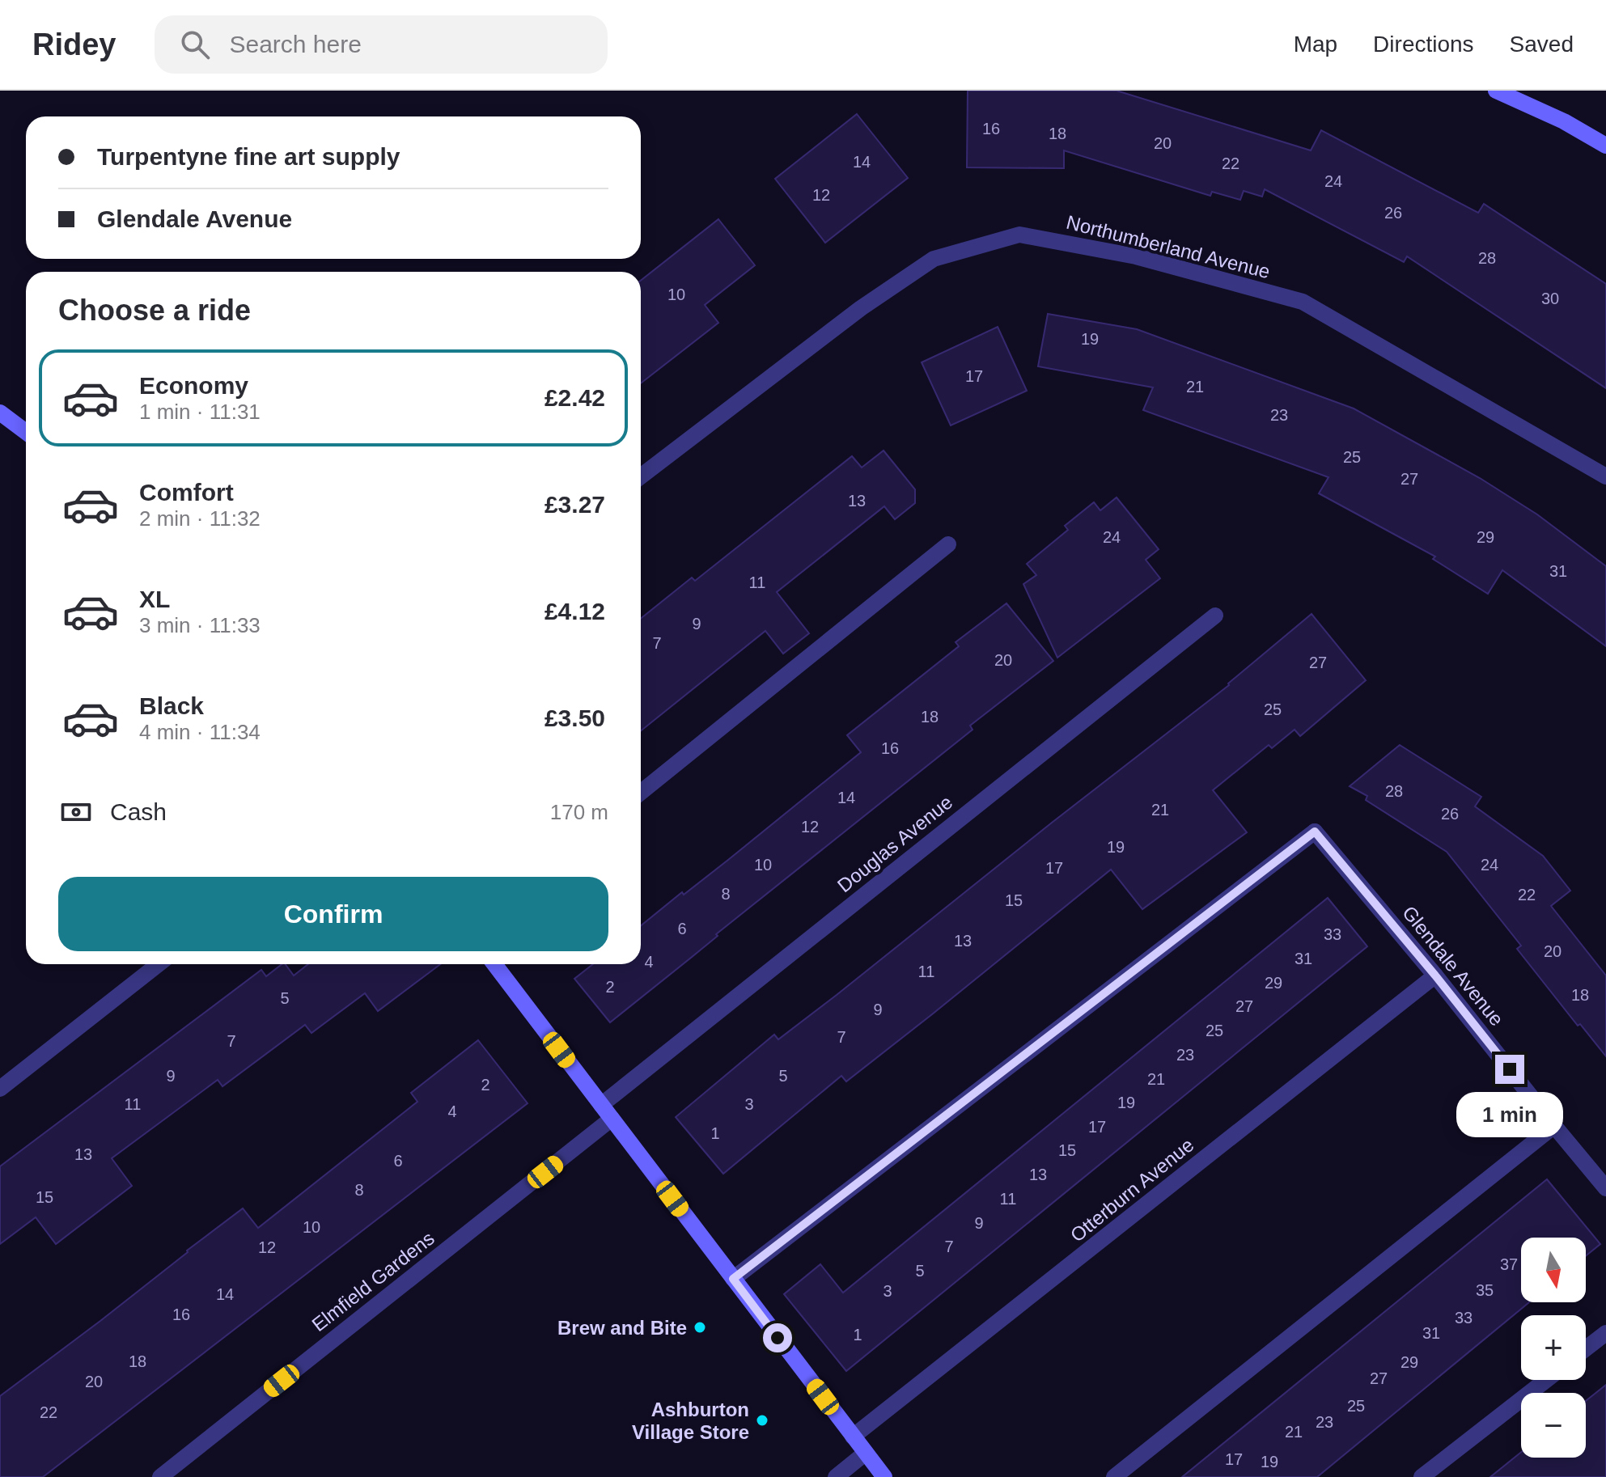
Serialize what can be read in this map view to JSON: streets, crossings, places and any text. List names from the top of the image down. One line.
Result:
{"streets":{"street":["Northumberland Avenue","Douglas Avenue","Glendale Avenue","Otterburn Avenue","Elmfield Gardens"]},"crossings":[["Glendale Avenue","Otterburn Avenue"]],"places":["Brew and Bite","Ashburton Village Store"],"house_numbers":["16","18","20","14","22","24","12","26","28","10","30","19","17","21","23","25","27","13","24","29","31","11","9","7","20","27","25","18","16","28","14","21","26","12","19","10","24","17","8","22","15","6","33","13","20","31","4","11","29","2","18","5","27","9","25","7","7","23","9","5","21","2","19","11","3","4","17","1","15","13","6","13","8","15","11","9","10","7","12","37","5","35","3","14","16","33","31","1","18","29","27","20","25","22","23","21","17","19"],"north":"bottom","page":{"header":"Ridey","search":"Search here","nav":["Map","Directions","Saved"],"banner":["Turpentyne fine art supply","Glendale Avenue"],"heading":"Choose a ride","list":[{"name":"Economy","note":"1 min · 11:31","value":"£2.42"},{"name":"Comfort","note":"2 min · 11:32","value":"£3.27"},{"name":"XL","note":"3 min · 11:33","value":"£4.12"},{"name":"Black","note":"4 min · 11:34","value":"£3.50"}],"pay":["Cash","170 m"],"buttons":"Confirm","bubble":"1 min","map_buttons":["+","−"]}}
